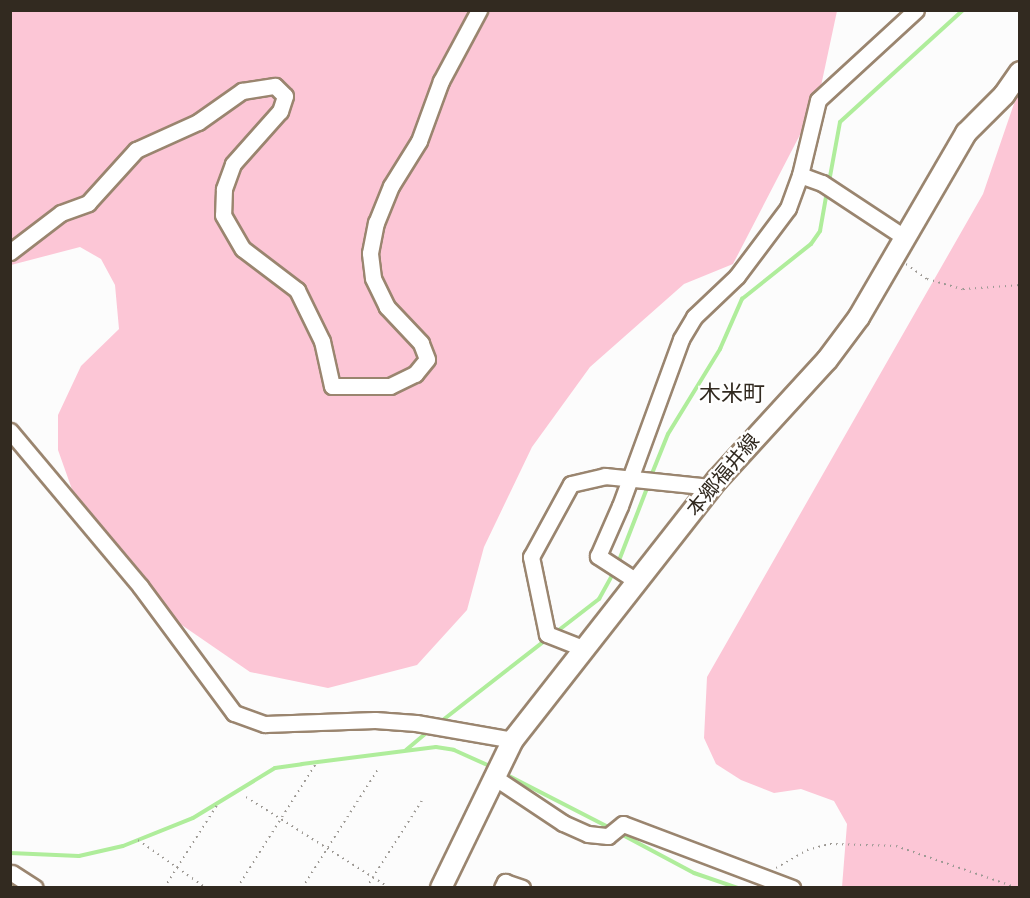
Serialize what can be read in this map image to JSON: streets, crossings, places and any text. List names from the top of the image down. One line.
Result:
{"streets":{"main road":["本郷福井線"]},"districts":["木米町"]}
